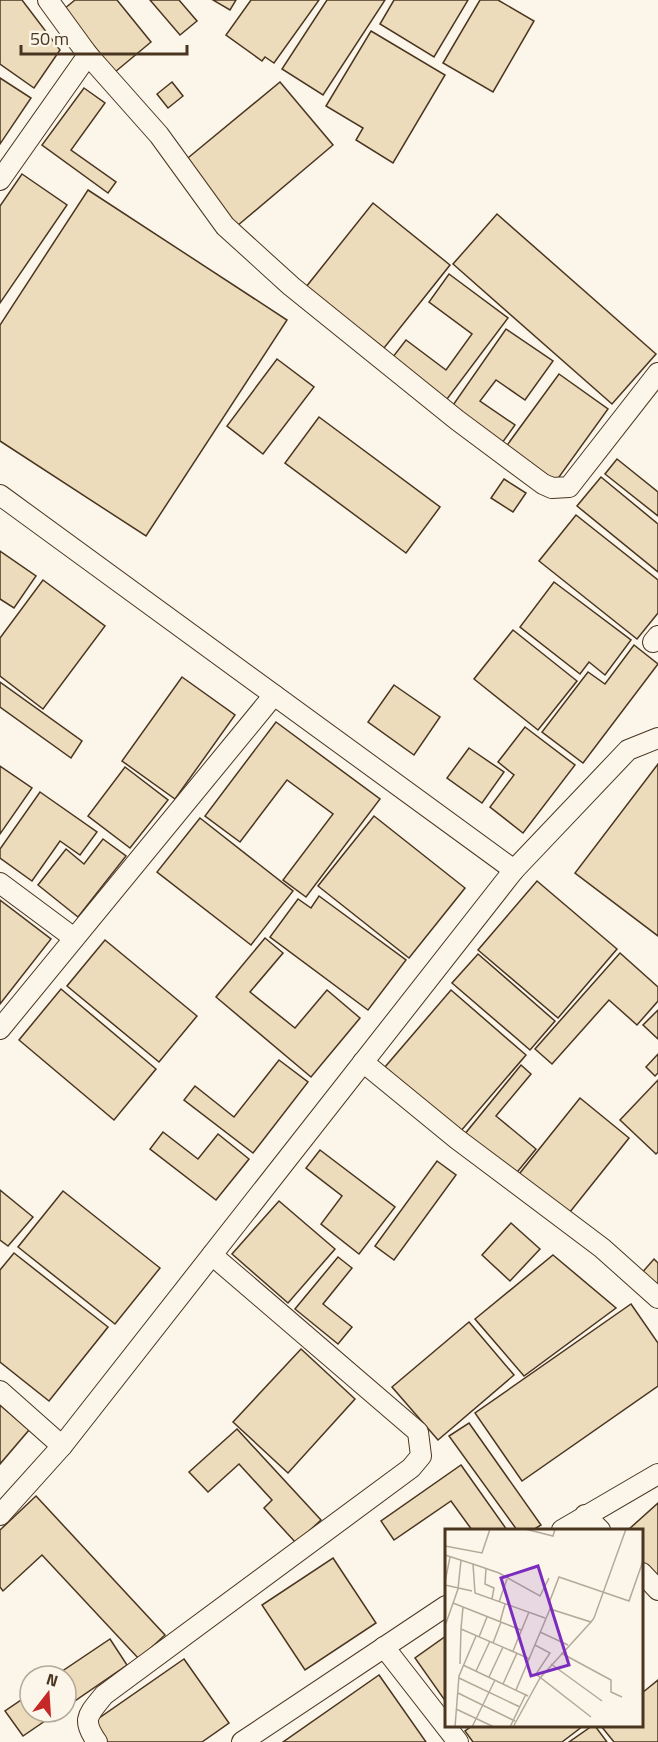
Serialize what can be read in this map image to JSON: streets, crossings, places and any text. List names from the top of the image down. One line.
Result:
{"scale_bar":"50 m","north":"top"}
